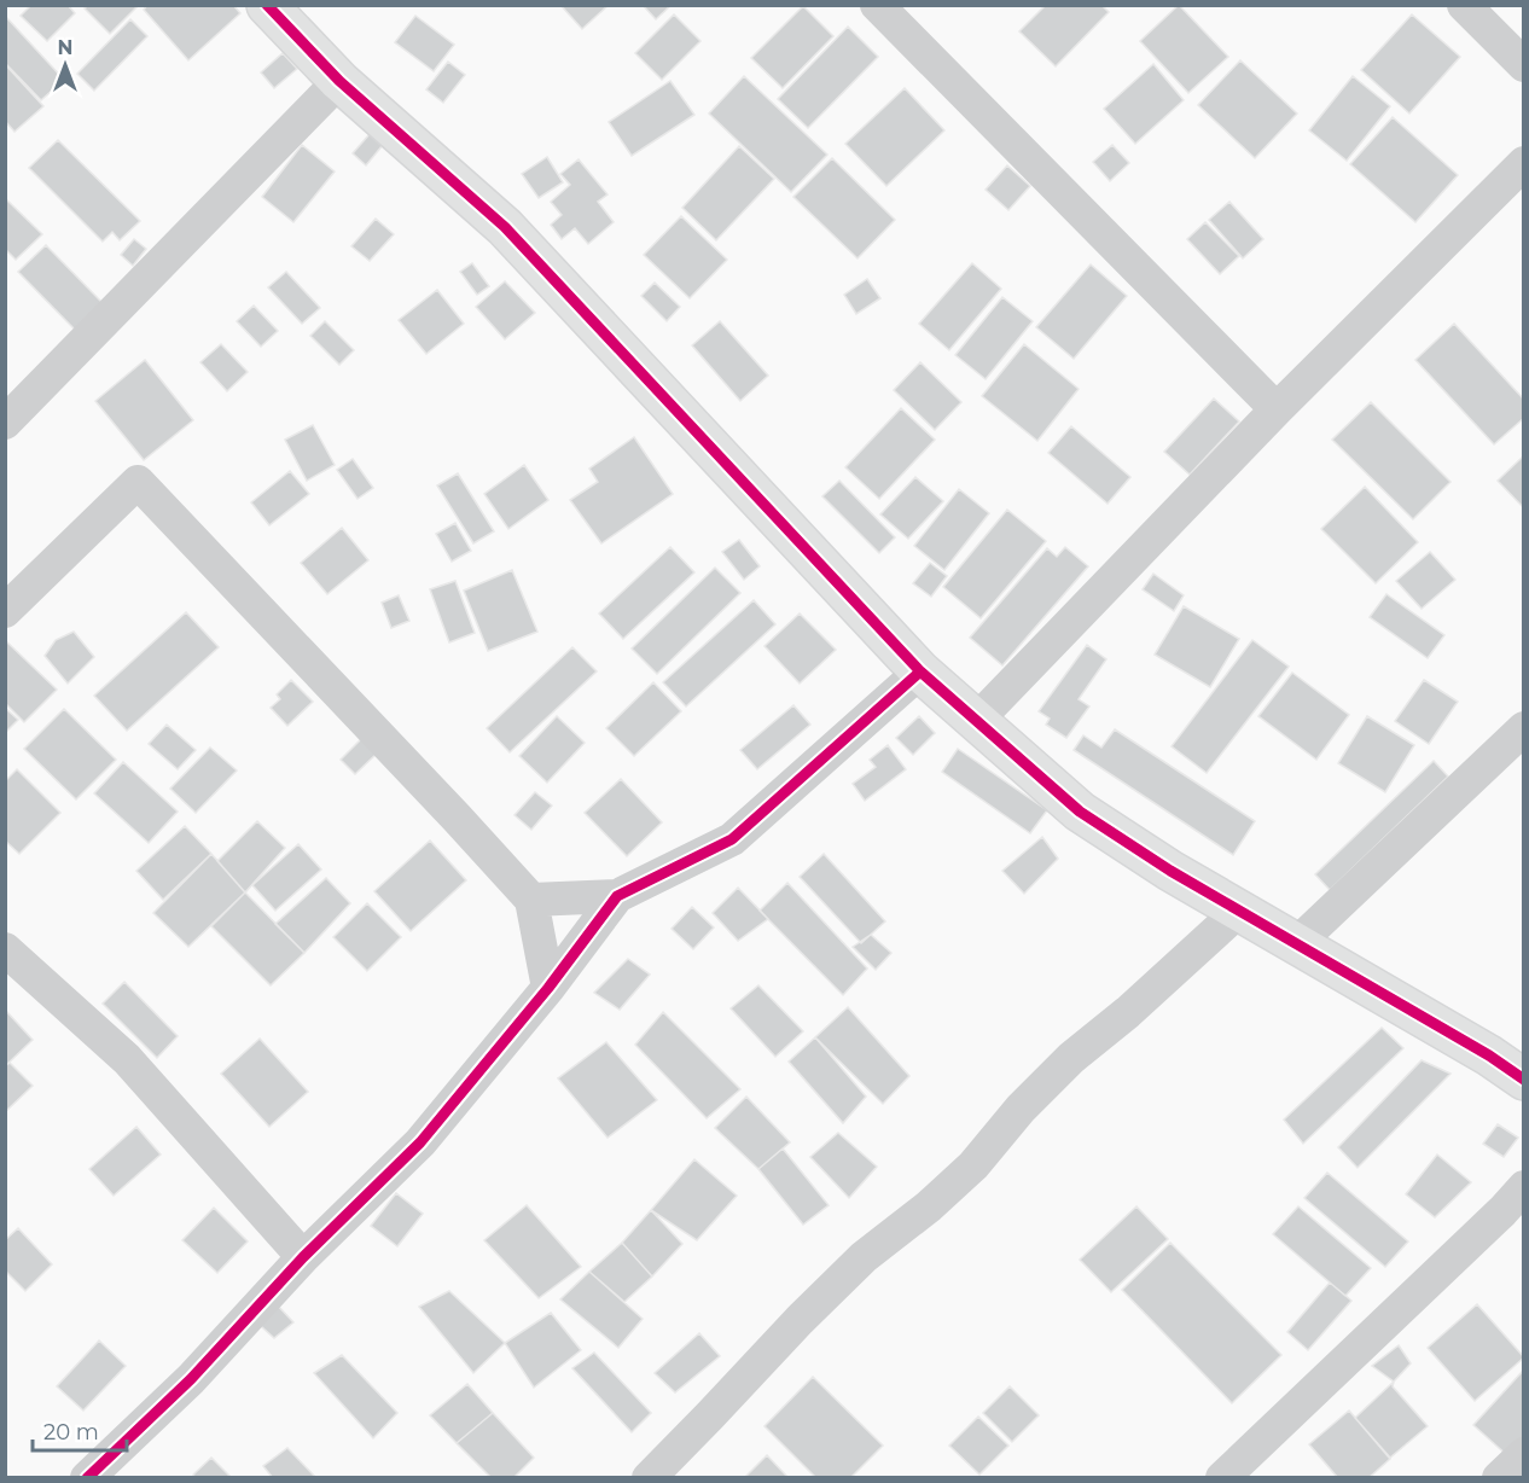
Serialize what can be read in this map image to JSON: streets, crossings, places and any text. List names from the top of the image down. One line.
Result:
{"scale_bar":"20 m","north":"top"}
